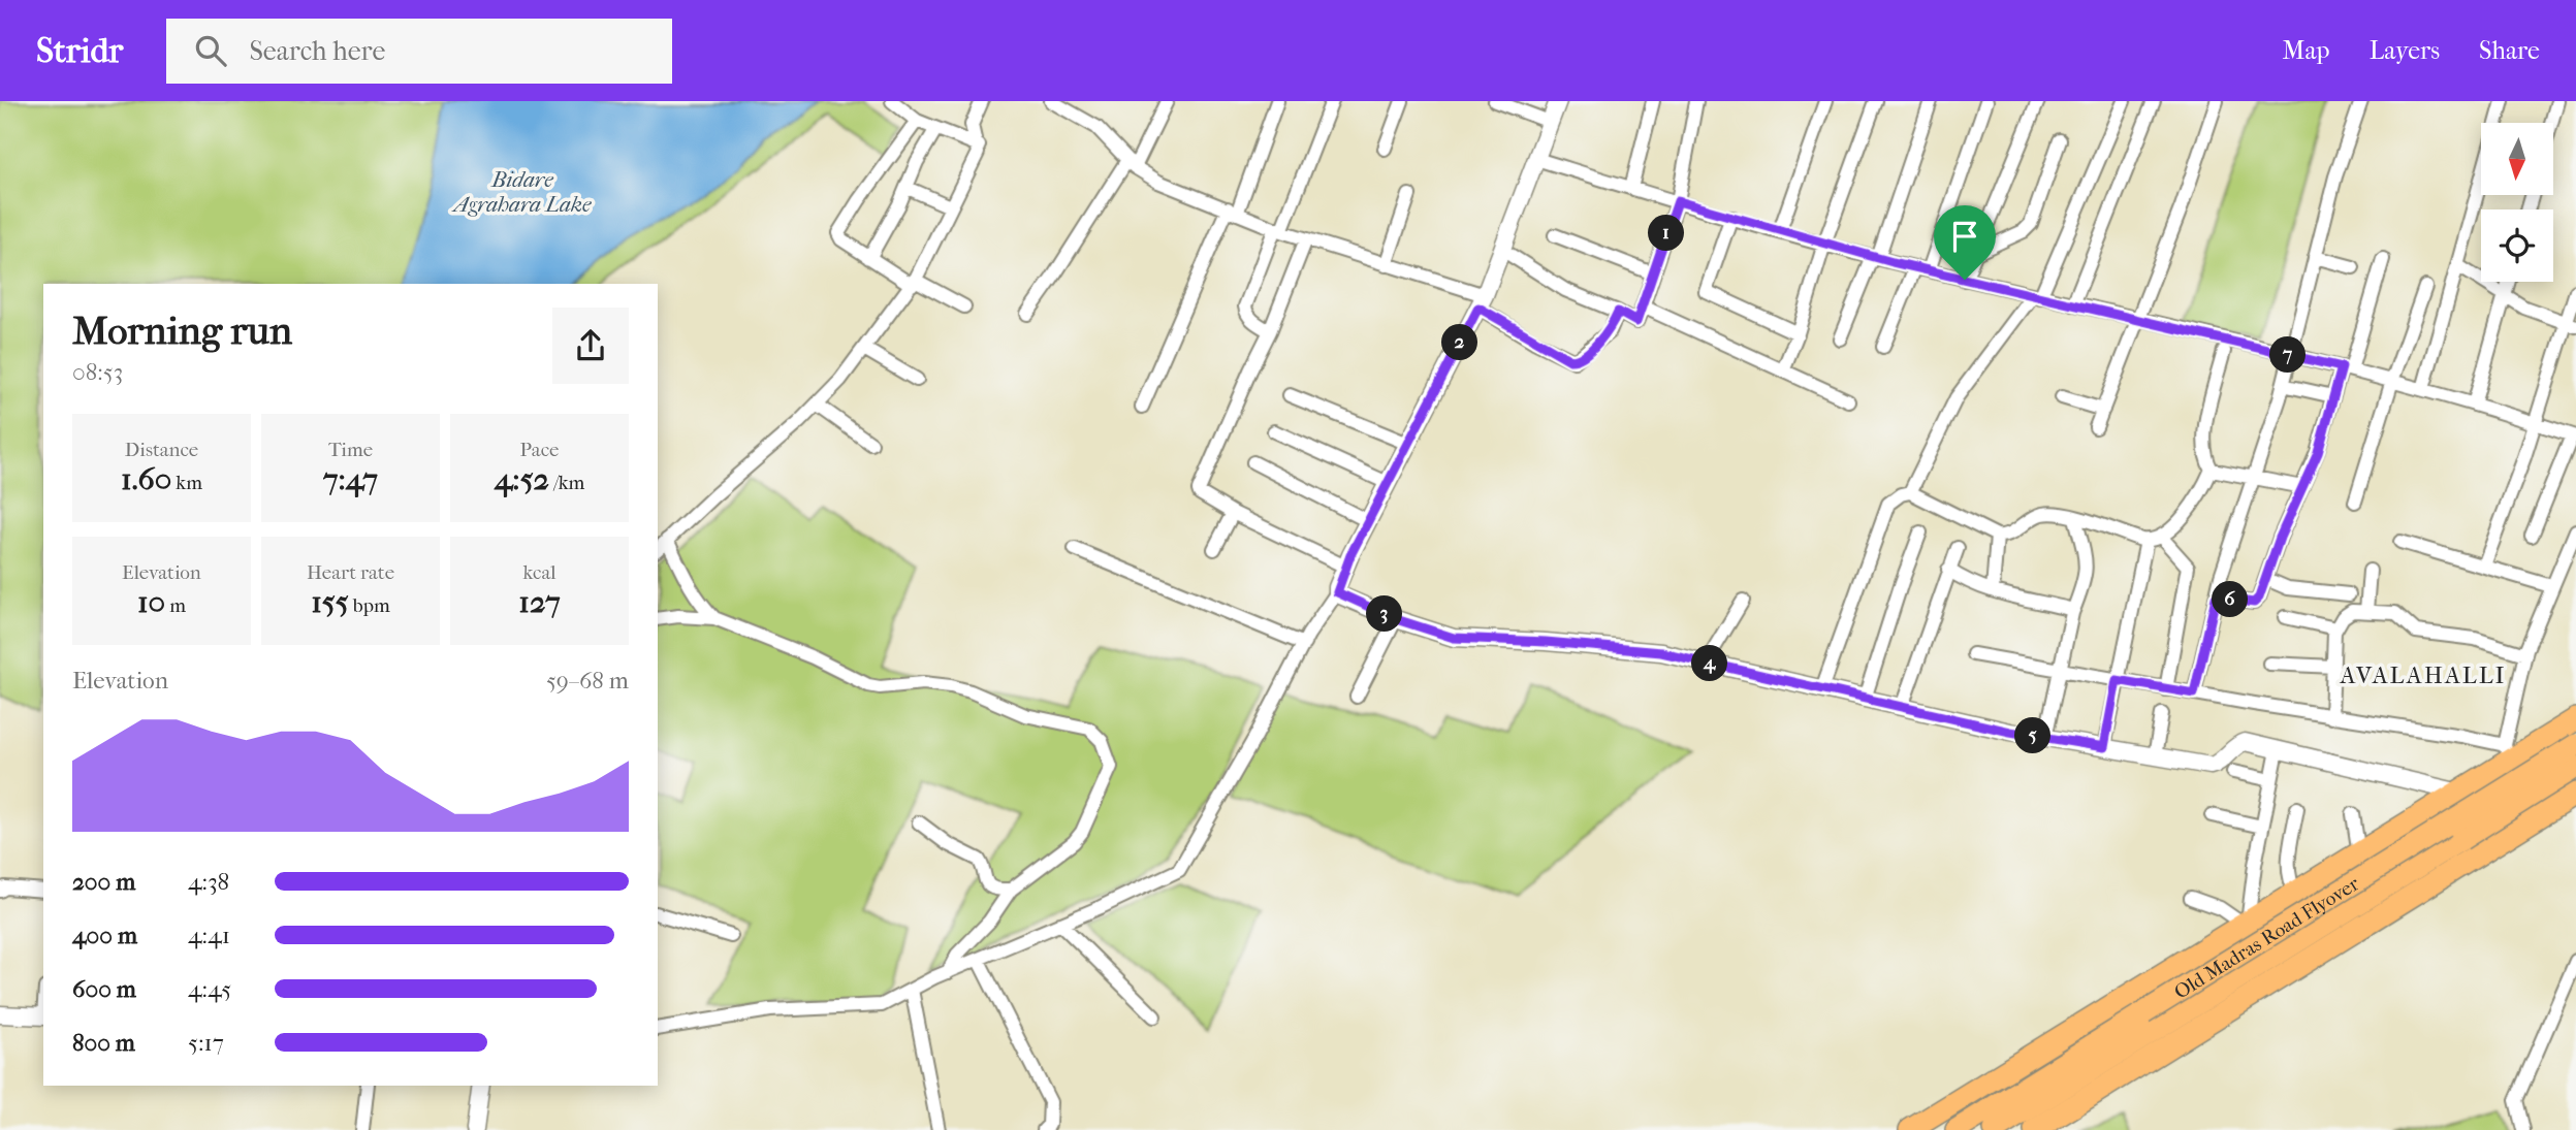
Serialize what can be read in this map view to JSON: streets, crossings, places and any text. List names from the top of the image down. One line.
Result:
{"streets":{"main road":["Old Madras Road Flyover"]},"districts":["AVALAHALLI"],"water":["Bidare Agrahara Lake"],"north":"bottom","page":{"header":"Stridr","search":"Search here","nav":["Map","Layers","Share"],"pins":["1","2","7","6","3","4","5"],"heading":["Morning run","08:53"],"stats":[["Distance","1.60 km"],["Time","7:47"],["Pace","4:52 /km"],["Elevation","10 m"],["Heart rate","155 bpm"],["kcal","127"]],"chart":["Elevation","59–68 m"],"list":[{"name":"200 m","note":"4:38"},{"name":"400 m","note":"4:41"},{"name":"600 m","note":"4:45"},{"name":"800 m","note":"5:17"}]}}
